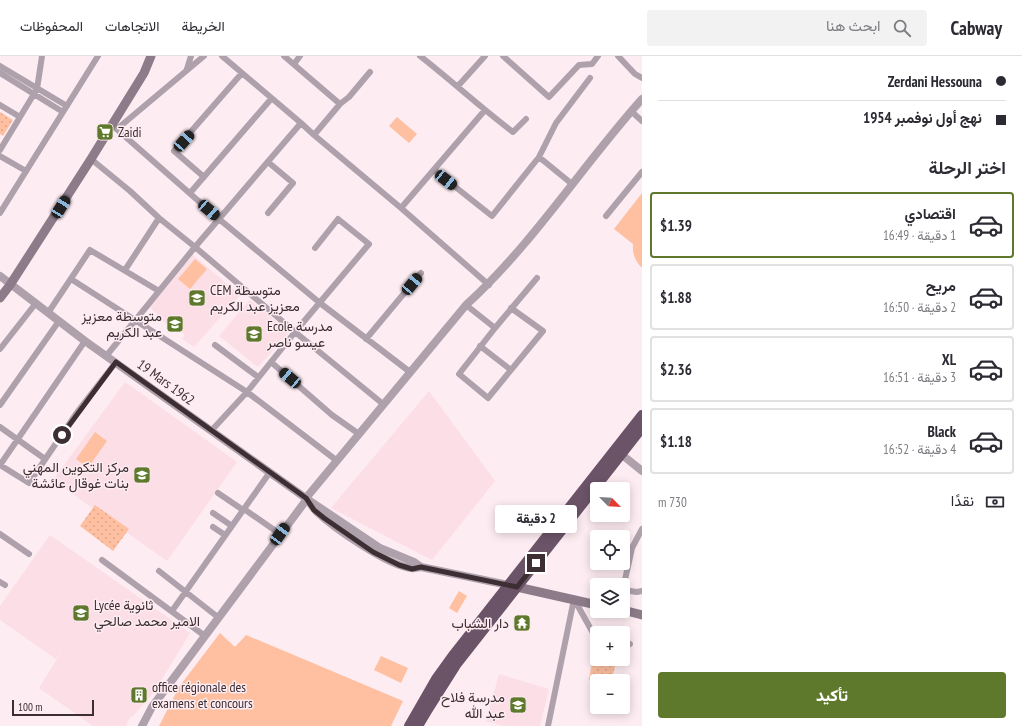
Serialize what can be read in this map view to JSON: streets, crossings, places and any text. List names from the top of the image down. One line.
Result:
{"streets":{"street":["19 Mars 1962"]},"places":{"supermarket":["Zaidi"],"school or university":["CEM متوسطة معزيز عبد الكريم","متوسطة معزيز عبد الكريم","Ecole مدرسة عيسو ناصر","مركز التكوين المهني بنات غوقال عائشة","Lycée ثانوية الامير محمد صالحي","مدرسة فلاح عبد الله"],"temple":["دار الشباب"],"building":["office régionale des examens et concours"]},"scale_bar":"100 m","north":"bottom right","page":{"header":"Cabway","search":"ابحث هنا","nav":["الخريطة","الاتجاهات","المحفوظات"],"banner":["Zerdani Hessouna","نهج أول نوفمبر 1954"],"heading":"اختر الرحلة","list":[{"name":"اقتصادي","note":"1 دقيقة · 16:49","value":"$1.39"},{"name":"مريح","note":"2 دقيقة · 16:50","value":"$1.88"},{"name":"XL","note":"3 دقيقة · 16:51","value":"$2.36"},{"name":"Black","note":"4 دقيقة · 16:52","value":"$1.18"}],"pay":["نقدًا","730 m"],"map_buttons":["+","−"],"bubble":"2 دقيقة","buttons":"تأكيد","scale":"100 m"}}
